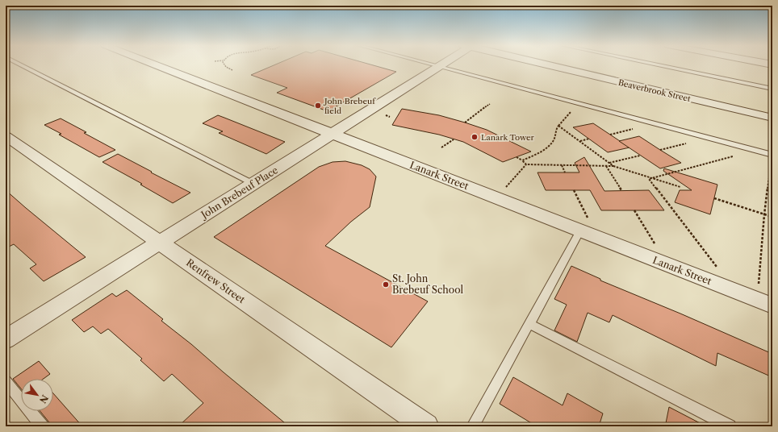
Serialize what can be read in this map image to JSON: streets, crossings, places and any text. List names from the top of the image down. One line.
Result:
{"streets":{"street":["Beaverbrook Street","Lanark Street","John Brebeuf Place","Renfrew Street"]},"crossings":[["Lanark Street","John Brebeuf Place"],["John Brebeuf Place","Renfrew Street"]],"places":["John Brebeuf field","Lanark Tower","St. John Brebeuf School"],"north":"bottom right"}
